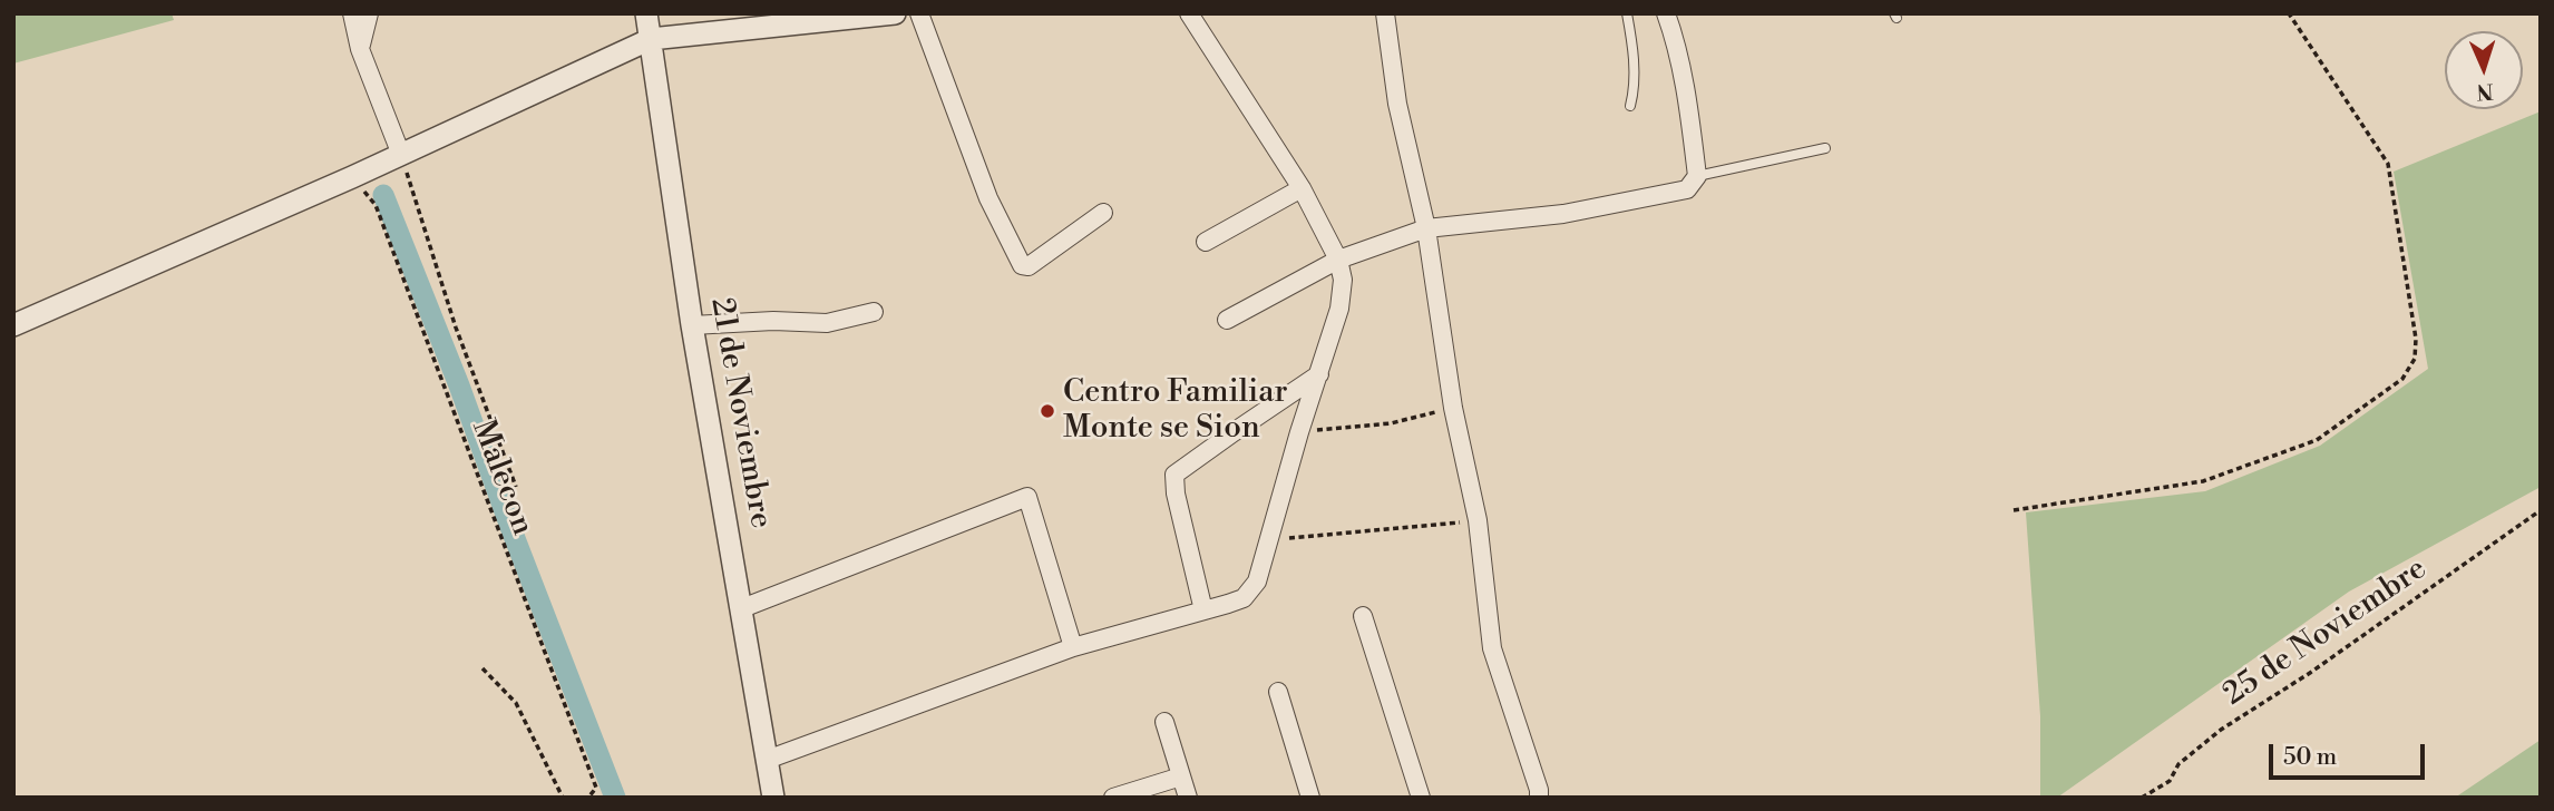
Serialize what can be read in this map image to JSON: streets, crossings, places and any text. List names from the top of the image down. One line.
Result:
{"streets":{"street":["21 de Noviembre"],"path":["Malecon","25 de Noviembre"]},"places":["Centro Familiar Monte se Sion"],"scale_bar":"50 m","north":"bottom"}
